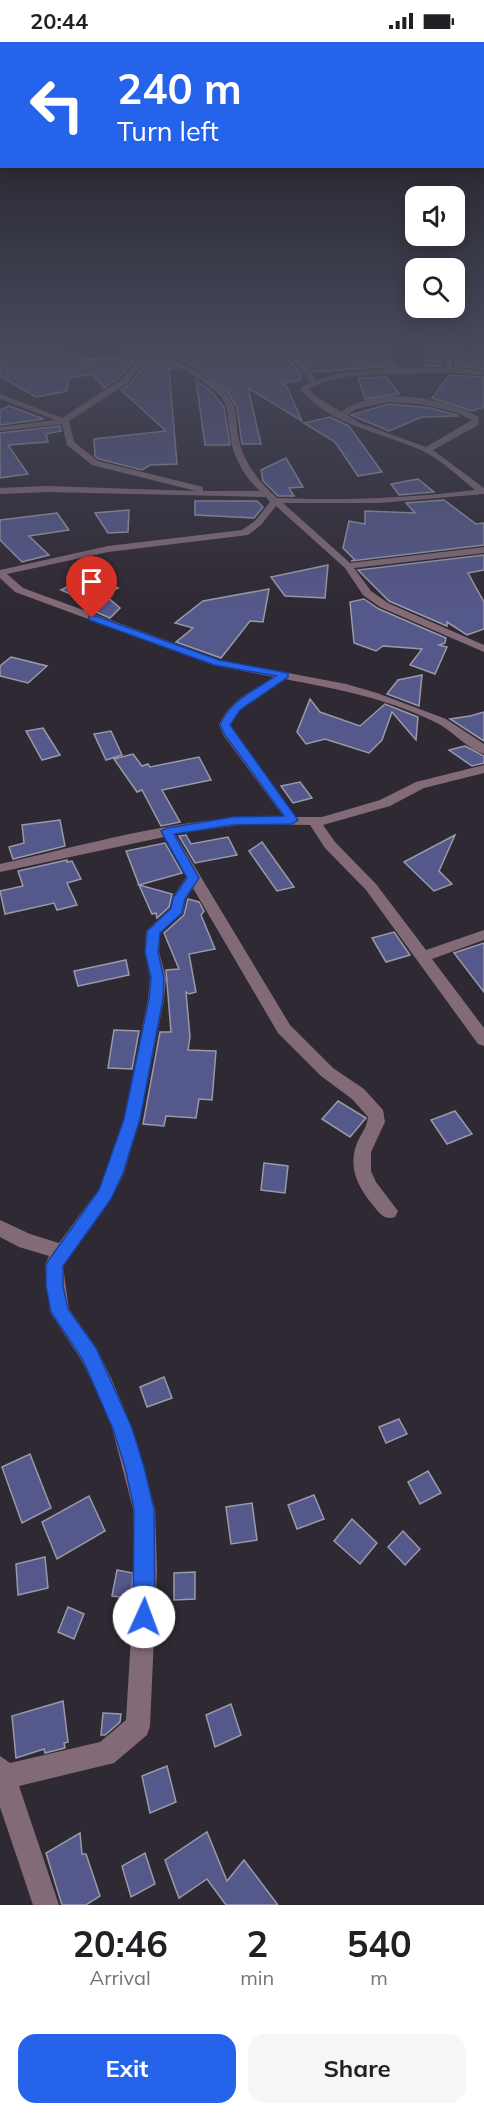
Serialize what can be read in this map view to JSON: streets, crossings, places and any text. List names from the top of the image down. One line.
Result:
{"page":{"status":"20:44","turn":["240 m","Turn left"],"eta":["20:46","Arrival","2","min","540","m"],"buttons":["Exit","Share"]}}
